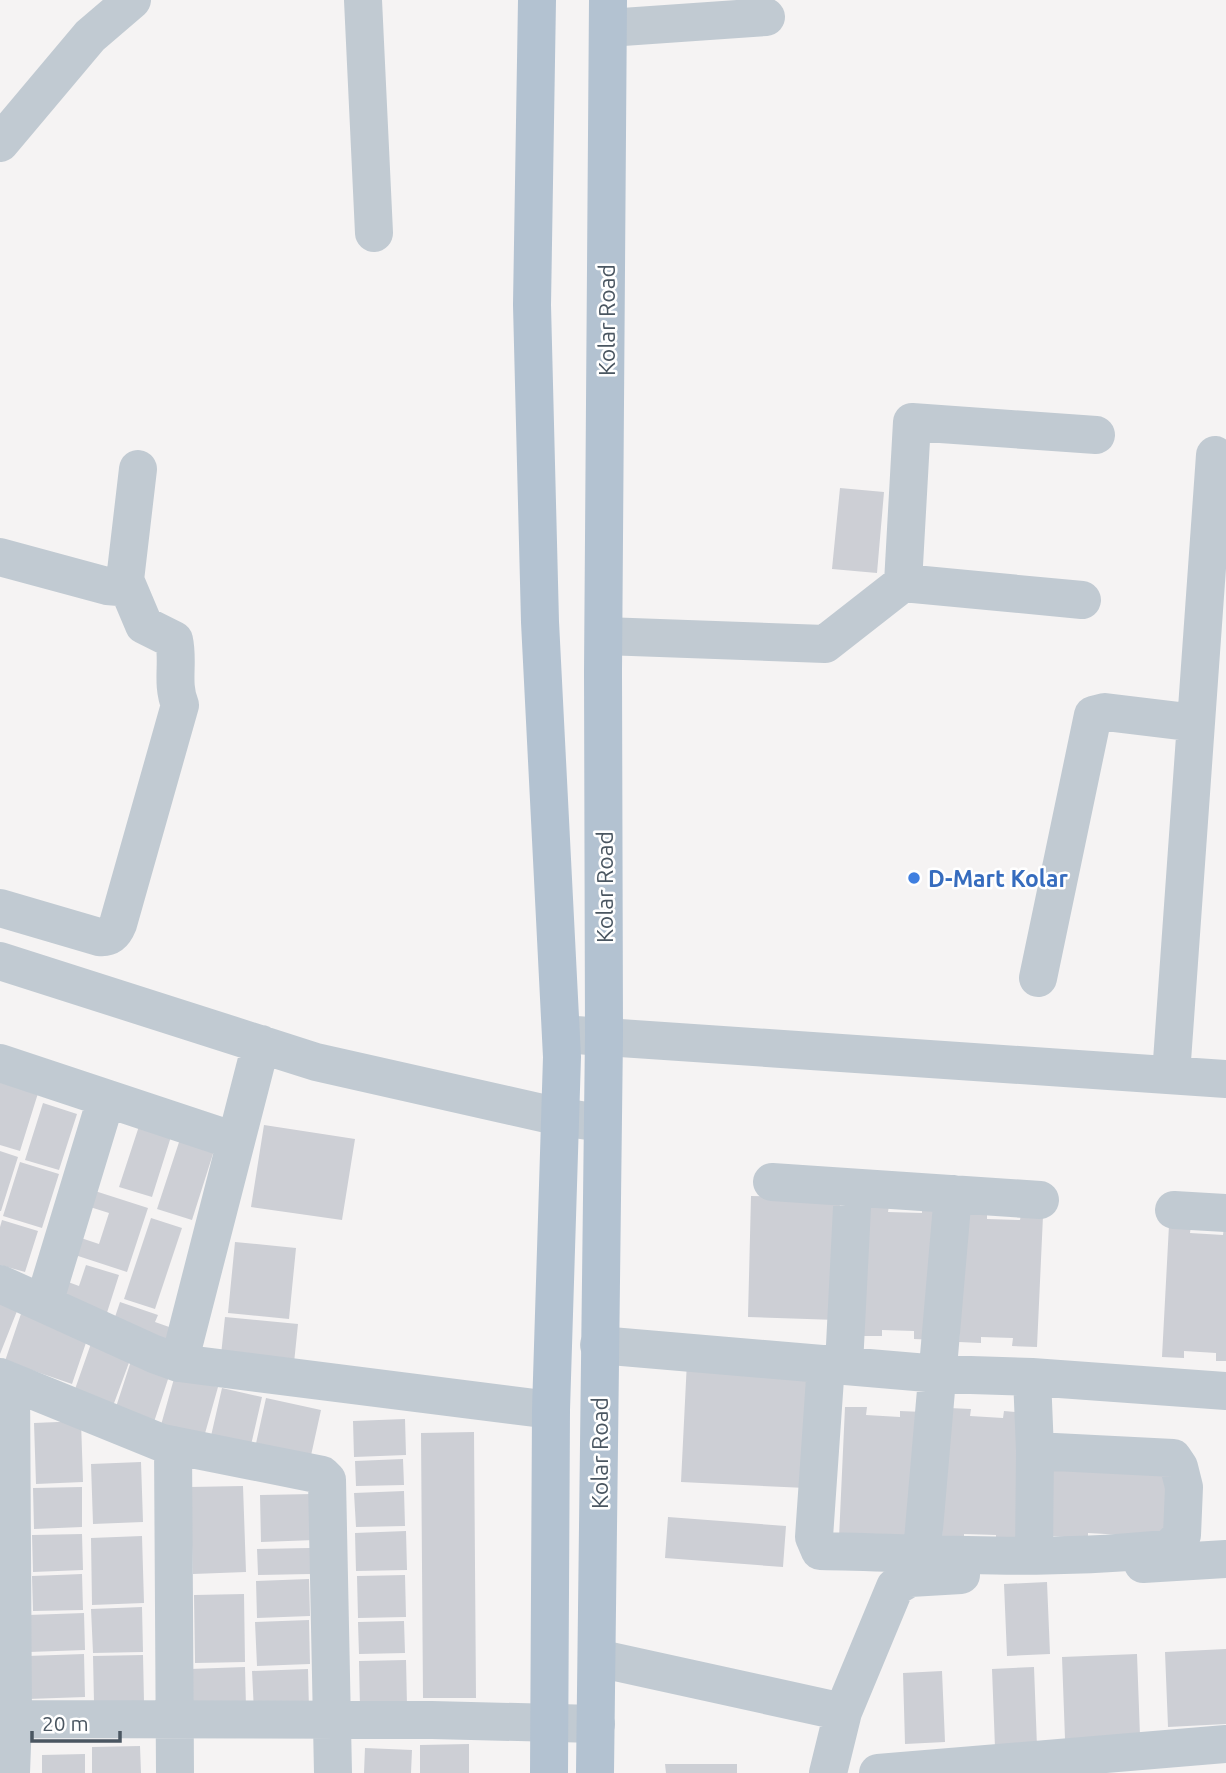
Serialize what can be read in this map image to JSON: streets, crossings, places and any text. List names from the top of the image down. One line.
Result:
{"streets":{"main road":["Kolar Road"]},"places":["D-Mart Kolar"],"scale_bar":"20 m"}
